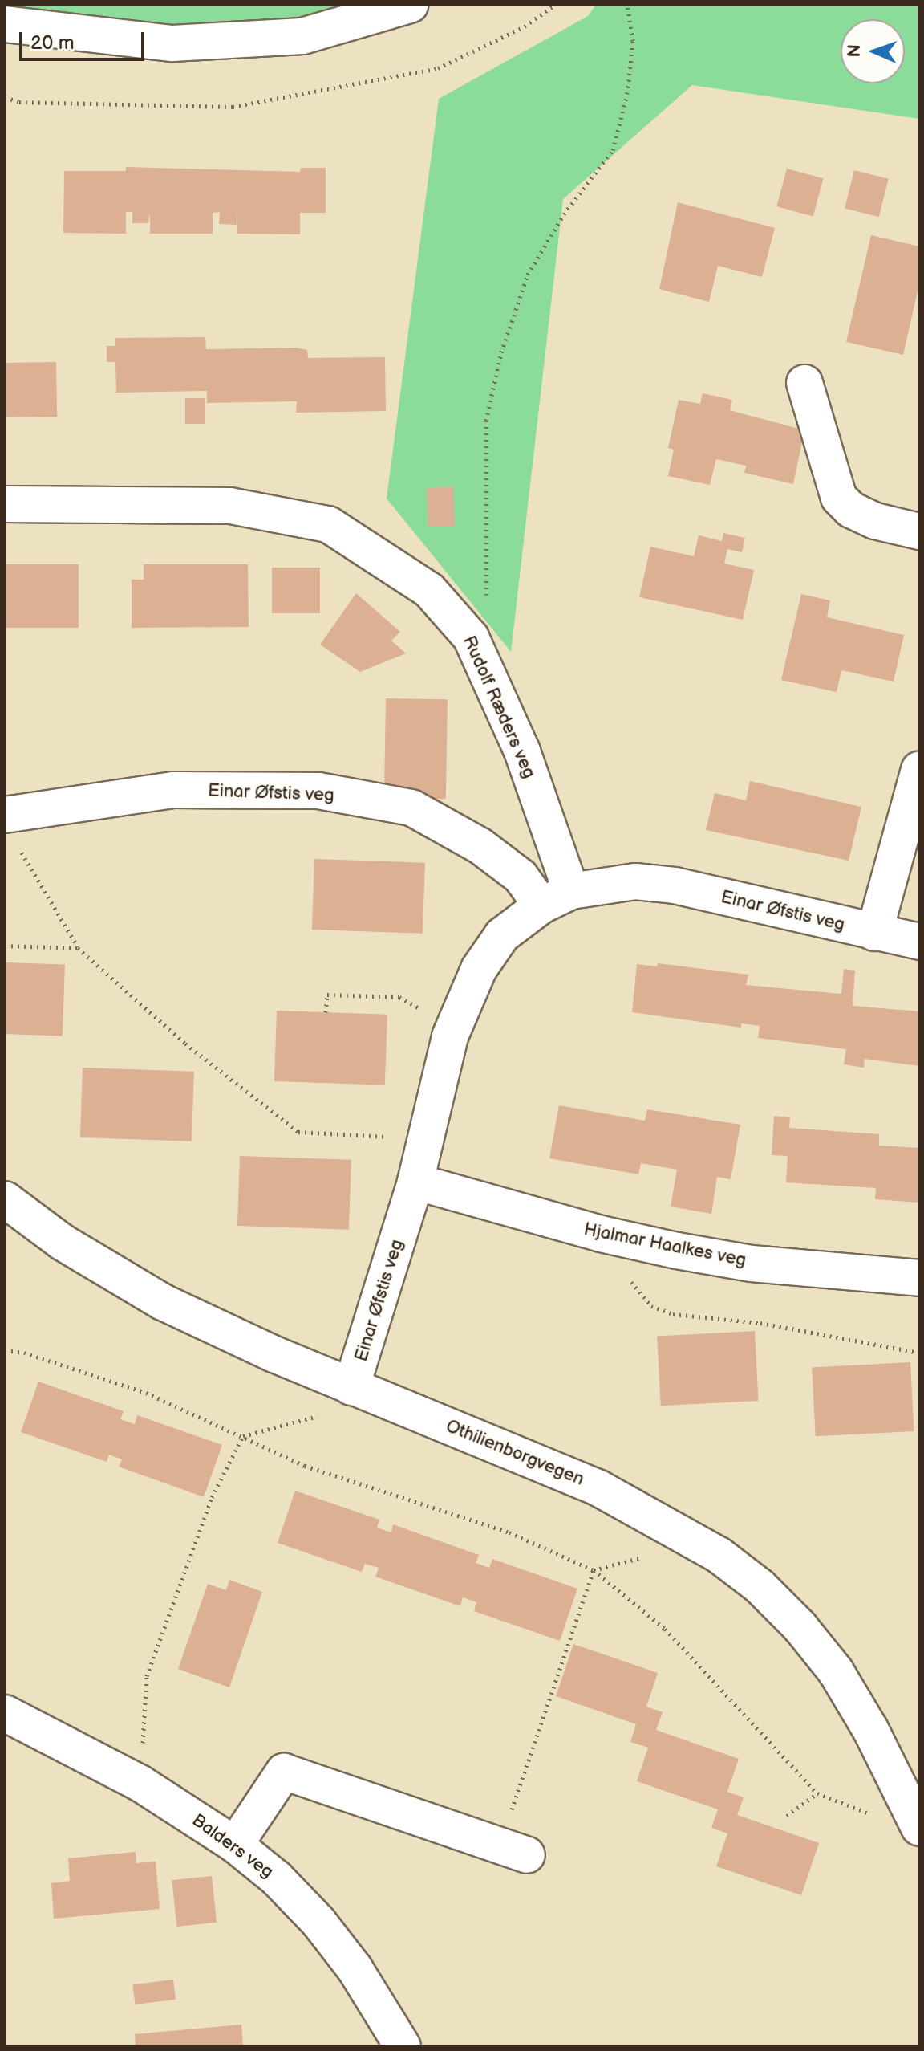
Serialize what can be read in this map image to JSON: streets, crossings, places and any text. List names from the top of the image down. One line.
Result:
{"streets":{"street":["Rudolf Ræders veg","Einar Øfstis veg","Hjalmar Haalkes veg","Othilienborgvegen","Balders veg"]},"crossings":[["Rudolf Ræders veg","Einar Øfstis veg"],["Einar Øfstis veg","Hjalmar Haalkes veg"],["Einar Øfstis veg","Othilienborgvegen"]],"scale_bar":"20 m","north":"left"}
